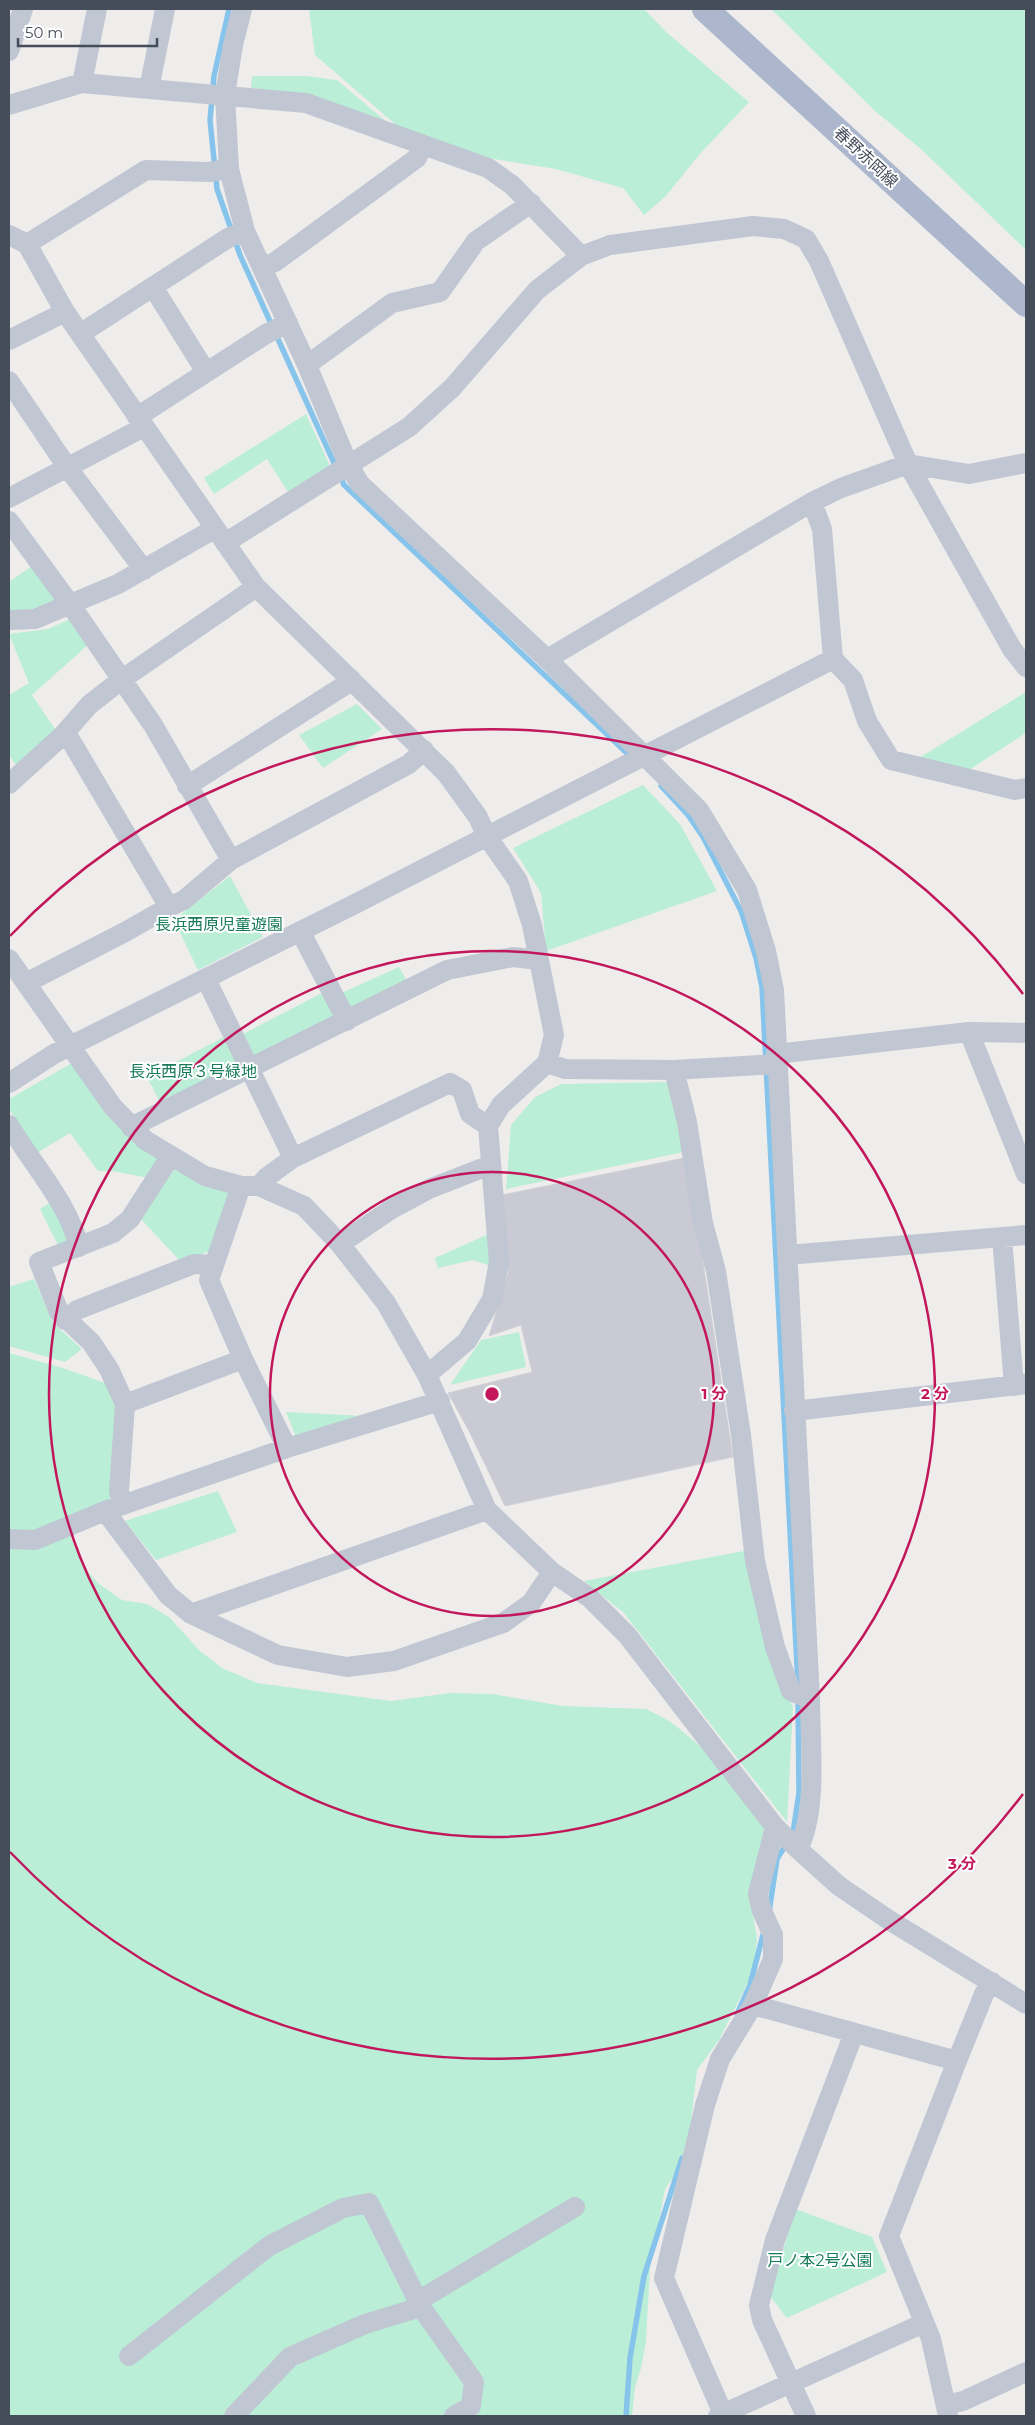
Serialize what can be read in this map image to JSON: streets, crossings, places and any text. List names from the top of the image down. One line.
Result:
{"streets":{"main road":["春野赤岡線"]},"parks":["長浜西原児童遊園","長浜西原３号緑地","戸ノ本2号公園"],"scale_bar":"50 m","rings":["1 分","2 分","3 分"]}
